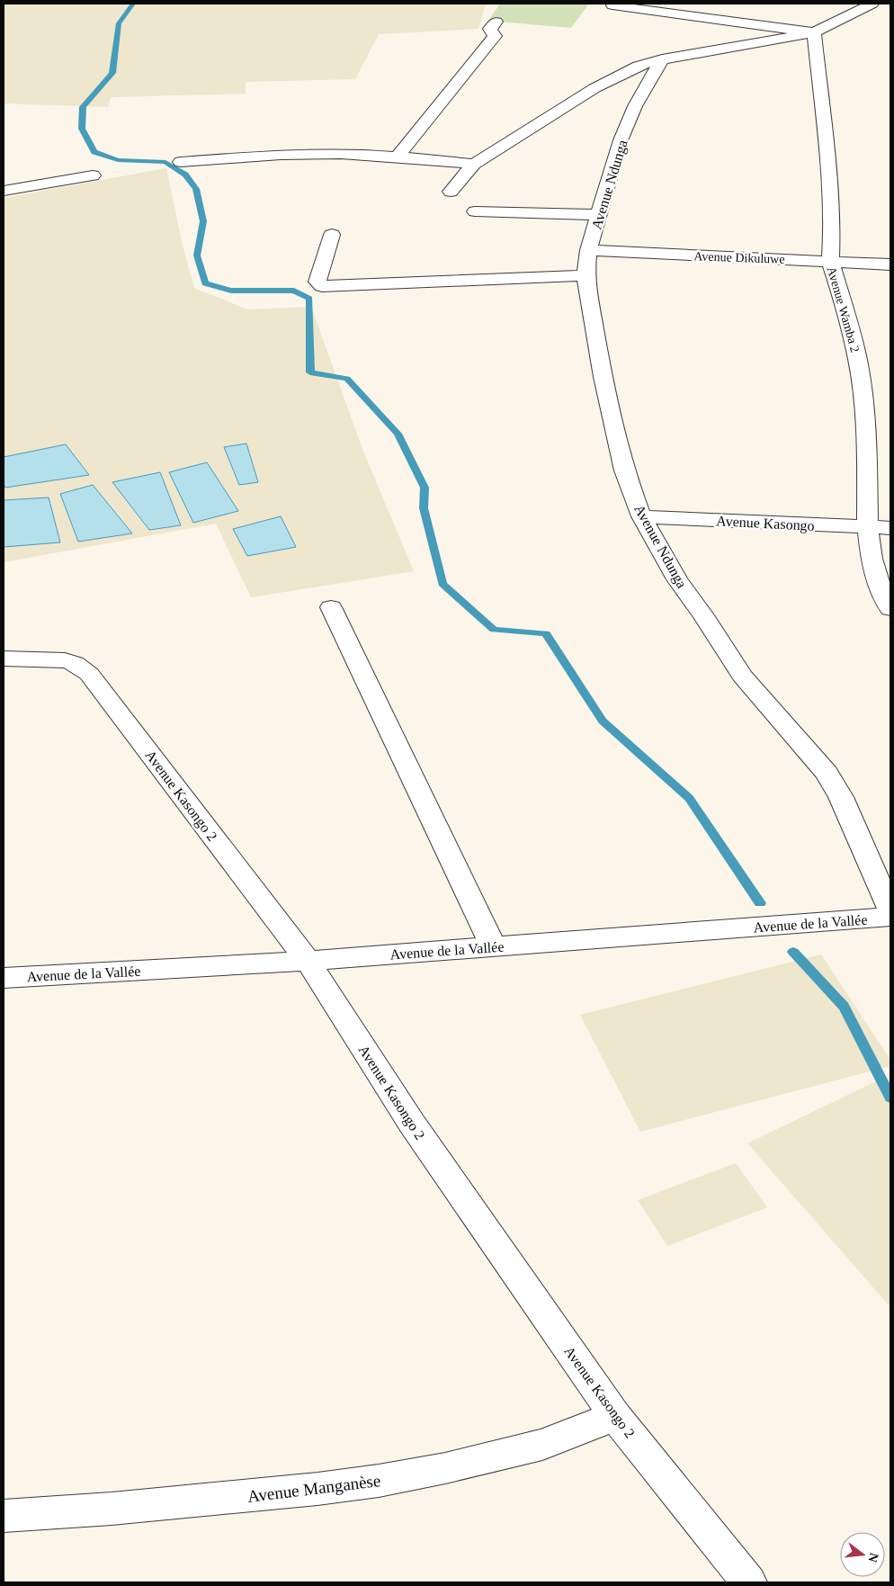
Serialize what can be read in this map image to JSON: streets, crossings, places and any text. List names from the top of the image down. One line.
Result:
{"streets":{"street":["Avenue Ndunga","Avenue Dikuluwe","Avenue Wamba 2","Avenue Kasongo","Avenue Kasongo 2","Avenue de la Vallée","Avenue Manganèse"]},"crossings":[["Avenue Ndunga","Avenue Dikuluwe"],["Avenue Ndunga","Avenue Kasongo"],["Avenue Dikuluwe","Avenue Wamba 2"],["Avenue Wamba 2","Avenue Kasongo"],["Avenue Kasongo 2","Avenue de la Vallée"],["Avenue Kasongo 2","Avenue Manganèse"]],"north":"right"}
